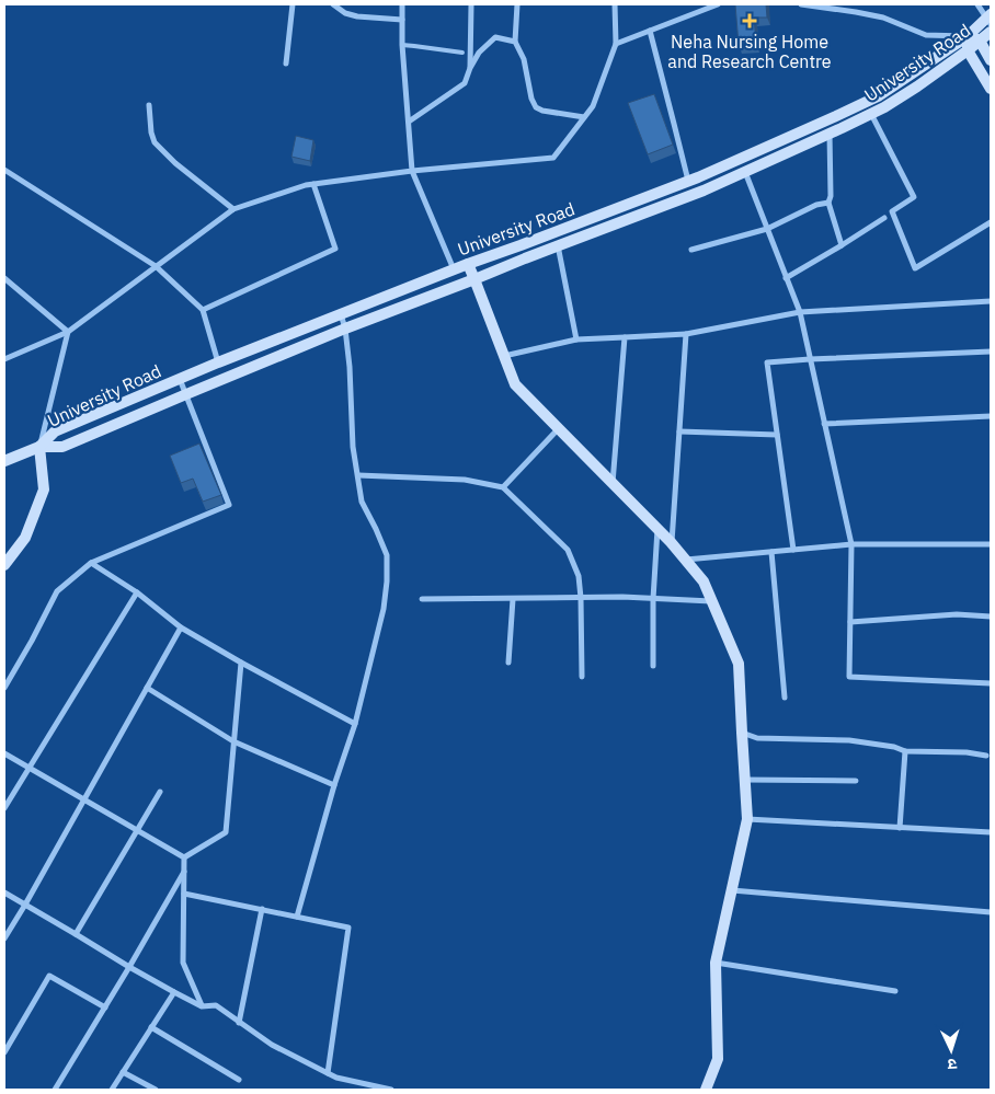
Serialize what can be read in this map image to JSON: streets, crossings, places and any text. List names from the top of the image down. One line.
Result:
{"streets":{"street":["University Road"]},"places":{"health":["Neha Nursing Home and Research Centre"]},"north":"bottom"}
